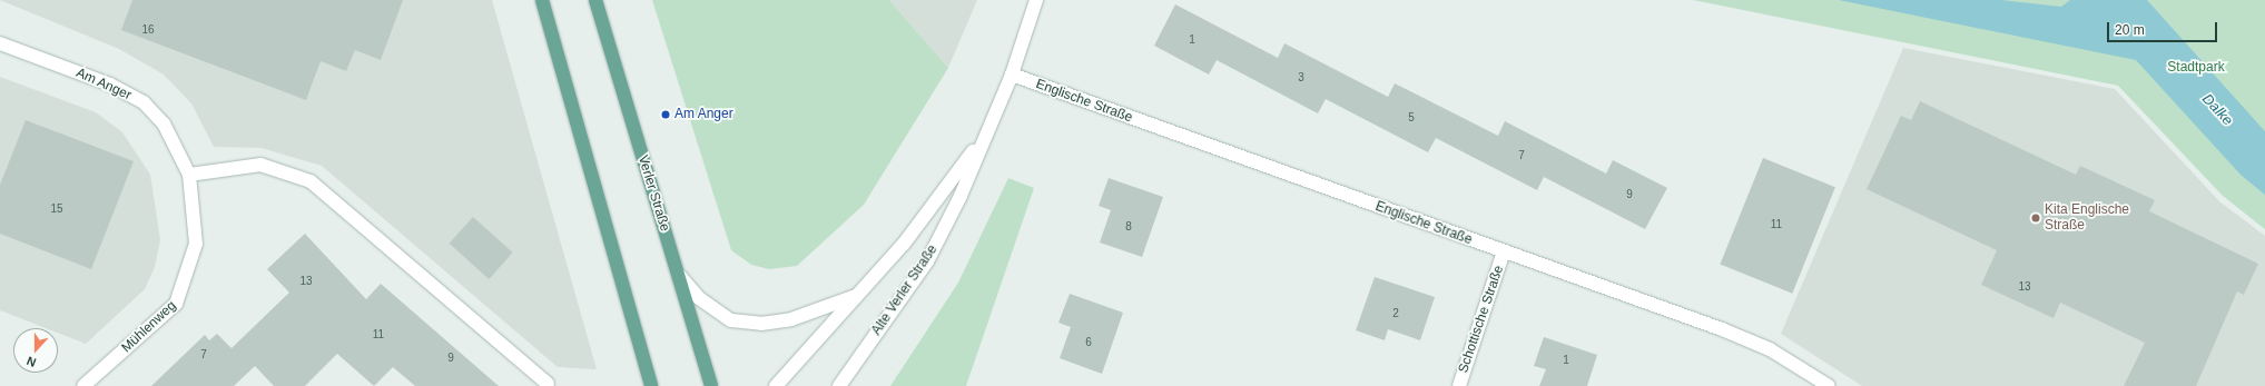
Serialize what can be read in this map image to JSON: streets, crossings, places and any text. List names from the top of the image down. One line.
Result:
{"streets":{"main road":["Verler Straße"],"street":["Am Anger","Englische Straße","Alte Verler Straße","Schottische Straße","Mühlenweg"]},"crossings":[["Am Anger","Mühlenweg"],["Englische Straße","Alte Verler Straße"],["Englische Straße","Schottische Straße"],["Verler Straße","Alte Verler Straße"]],"water":["Dalke"],"parks":["Stadtpark"],"places":["Am Anger","Kita Englische Straße"],"house_numbers":["16","1","3","5","7","9","15","11","8","13","13","2","11","6","7","9","1"],"scale_bar":"20 m","north":"bottom"}
